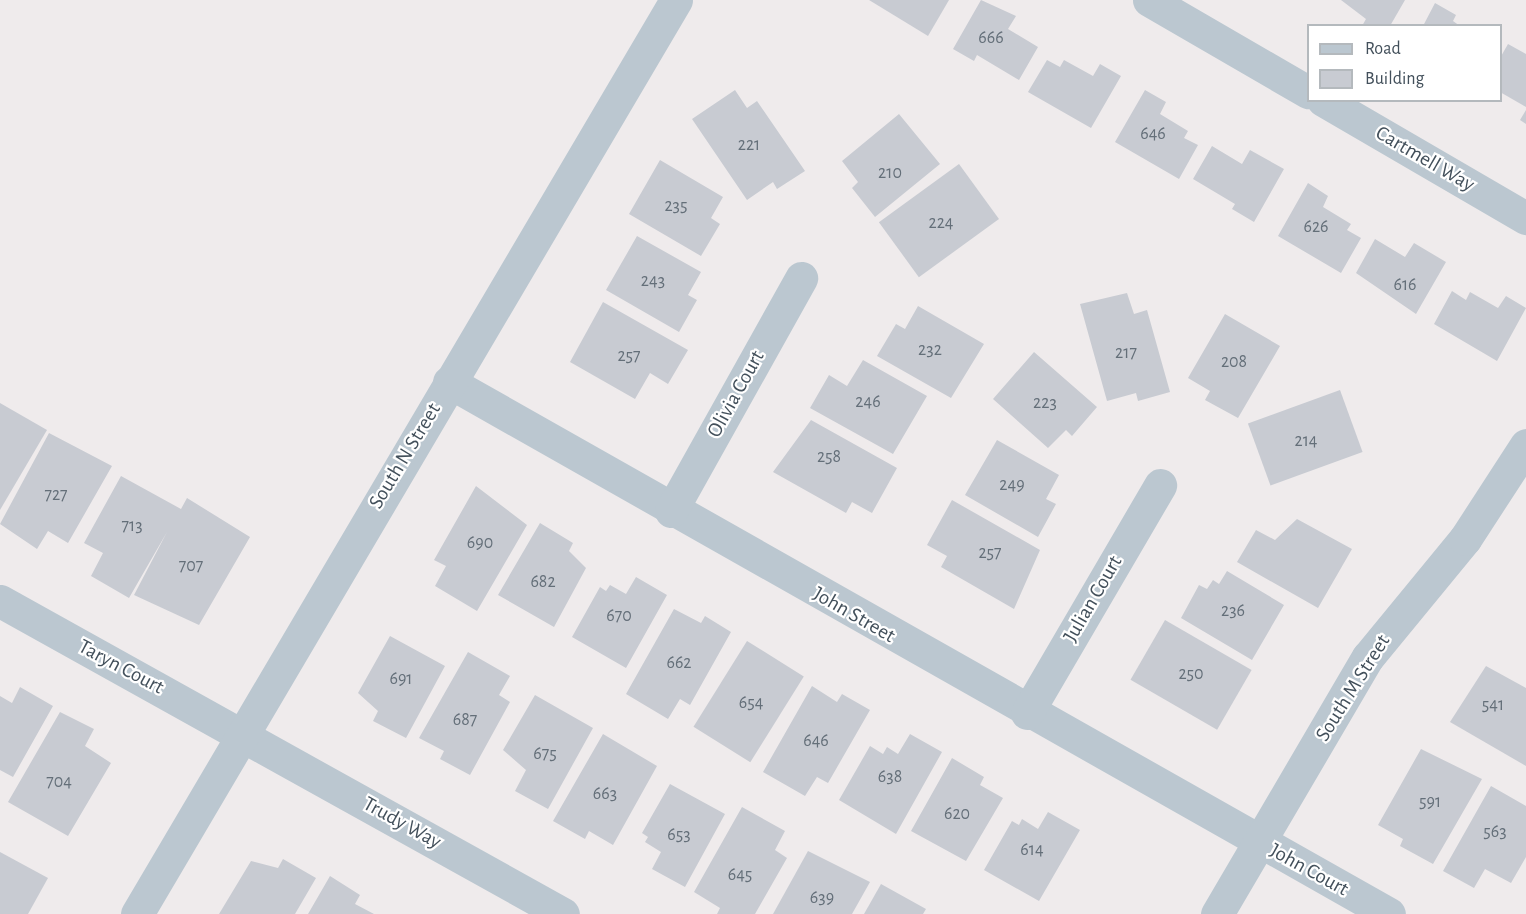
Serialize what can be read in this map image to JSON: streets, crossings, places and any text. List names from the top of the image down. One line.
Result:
{"streets":{"street":["Cartmell Way","Olivia Court","South N Street","Julian Court","John Street","Taryn Court","South M Street","Trudy Way","John Court"]},"crossings":[["Olivia Court","John Street"],["South N Street","John Street"],["South N Street","Taryn Court"],["South N Street","Trudy Way"],["Julian Court","John Street"],["John Street","South M Street"],["John Street","John Court"],["Taryn Court","Trudy Way"],["South M Street","John Court"]],"house_numbers":["666","646","221","210","235","224","626","243","616","232","217","257","208","246","223","214","258","249","727","713","690","257","707","682","236","670","662","250","691","654","541","687","646","675","638","704","663","591","620","563","653","614","645","639"],"legend":["Road","Building"]}
